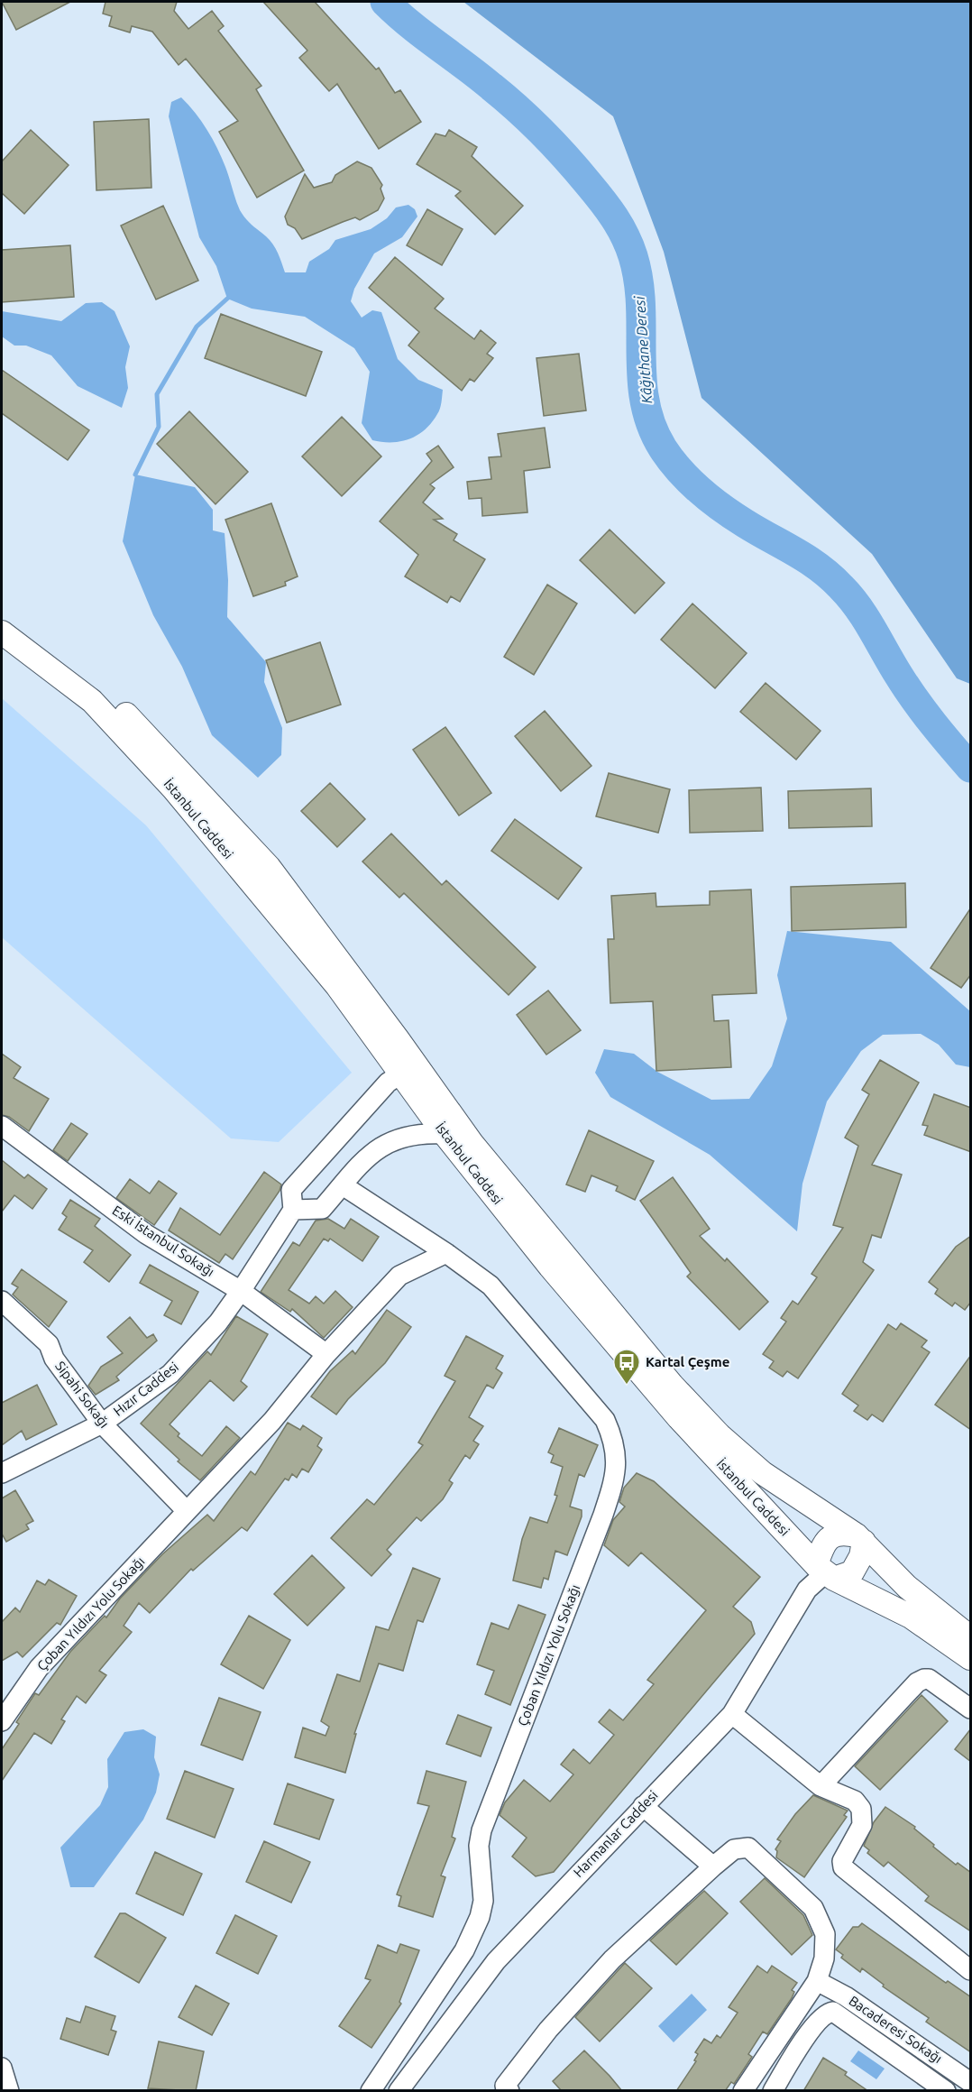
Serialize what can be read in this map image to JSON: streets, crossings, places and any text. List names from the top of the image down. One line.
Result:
{"streets":{"main road":["İstanbul Caddesi"],"street":["Eski İstanbul Sokağı","Hızır Caddesi","Sipahi Sokağı","Çoban Yıldızı Yolu Sokağı","Harmanlar Caddesi","Bacaderesi Sokağı"]},"crossings":[["İstanbul Caddesi","Hızır Caddesi"],["İstanbul Caddesi","Harmanlar Caddesi"],["Eski İstanbul Sokağı","Hızır Caddesi"],["Eski İstanbul Sokağı","Çoban Yıldızı Yolu Sokağı"],["Hızır Caddesi","Sipahi Sokağı"],["Sipahi Sokağı","Çoban Yıldızı Yolu Sokağı"]],"water":["Kâğıthane Deresi"],"places":{"bus stop":["Kartal Çeşme"]}}
